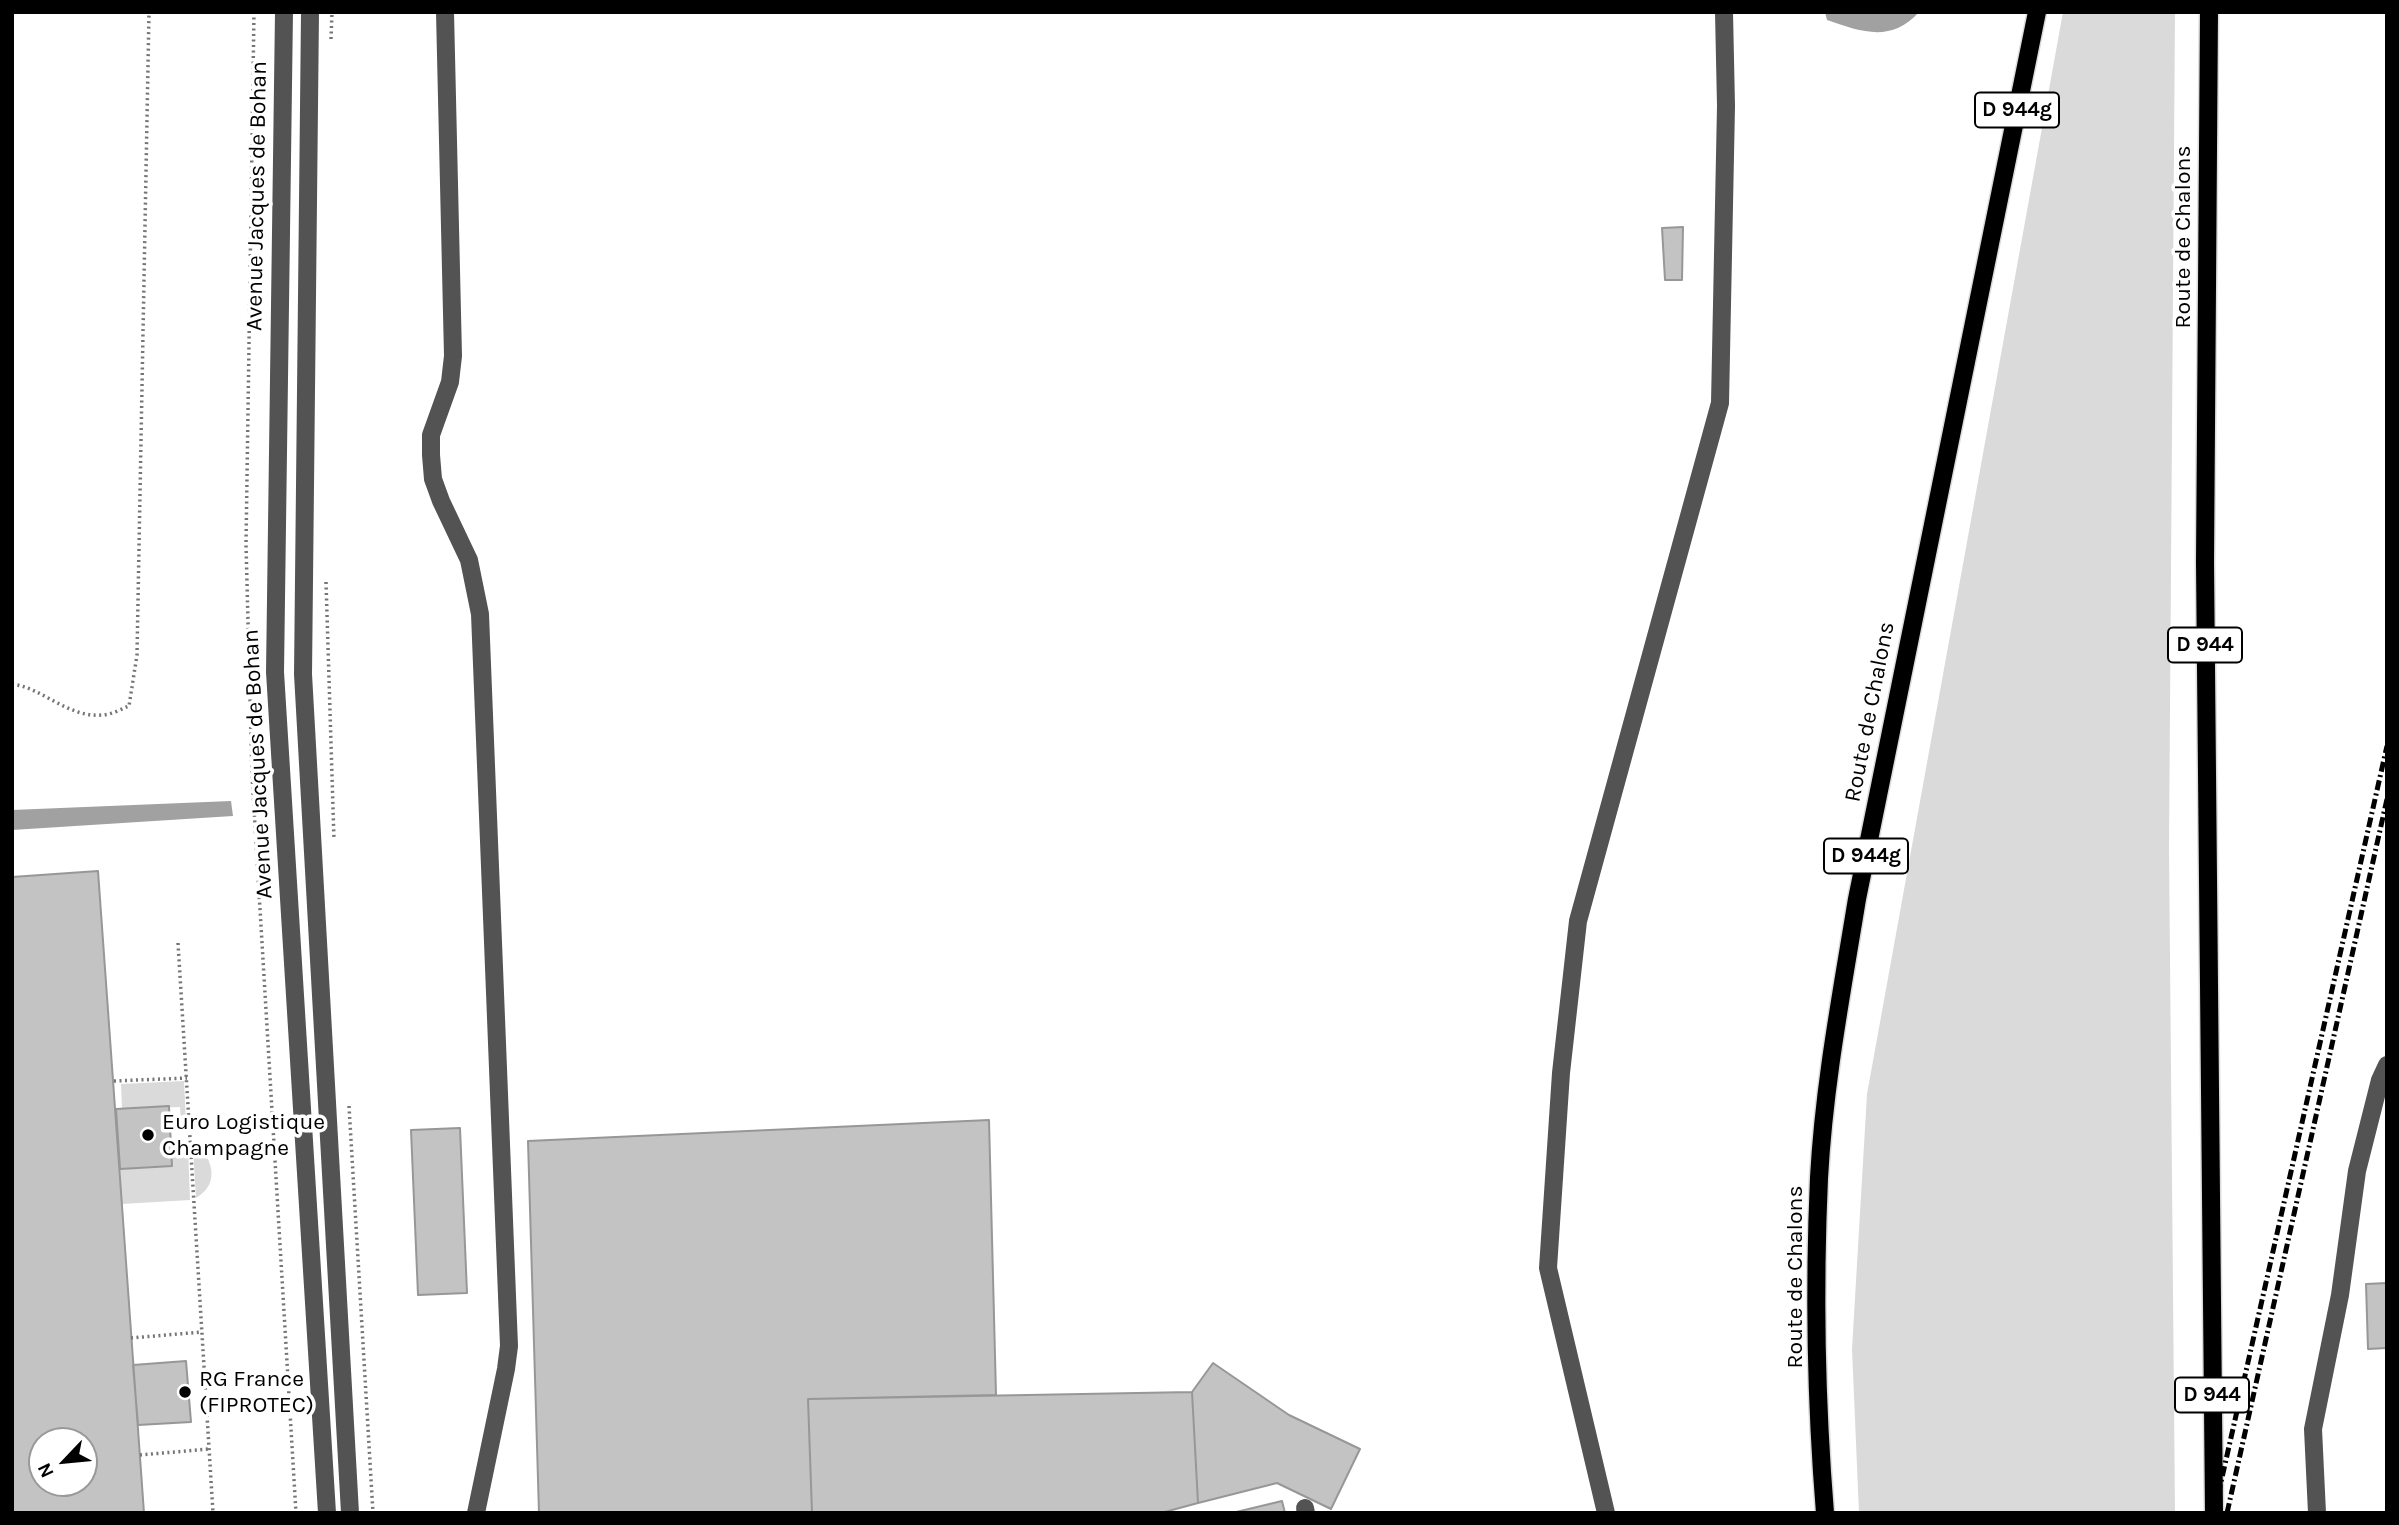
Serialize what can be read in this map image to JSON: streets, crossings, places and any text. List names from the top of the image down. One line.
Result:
{"streets":{"main road":["D 944g","Route de Chalons","D 944"],"street":["Avenue Jacques de Bohan"]},"places":["Euro Logistique Champagne","RG France (FIPROTEC)"],"north":"bottom left"}
